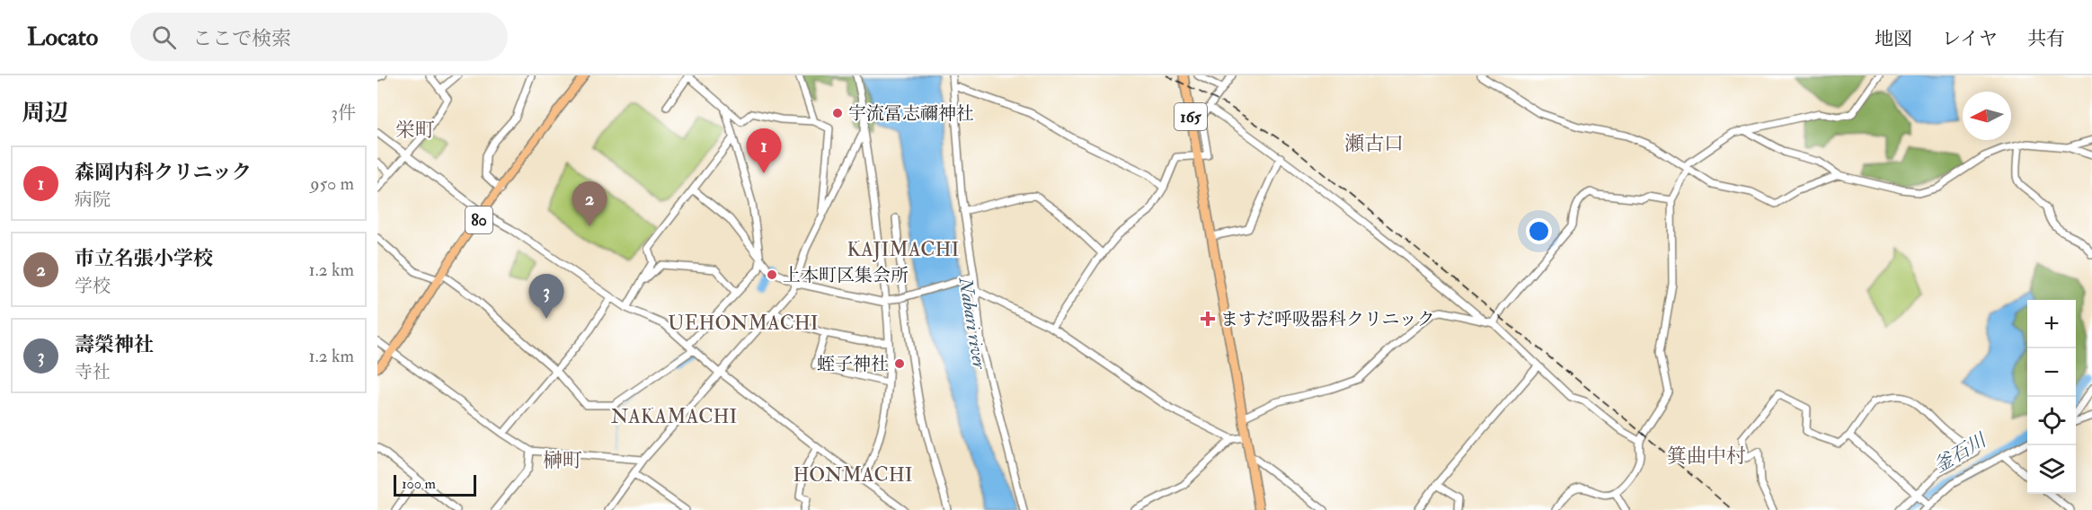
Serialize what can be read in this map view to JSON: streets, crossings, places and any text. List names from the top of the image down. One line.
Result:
{"streets":{"highway":["165"],"main road":["80"]},"districts":["栄町","瀬古口","KAJIMACHI","UEHONMACHI","NAKAMACHI","箕曲中村","榊町","HONMACHI"],"water":["Nabari river","釜石川"],"places":{"other":["宇流冨志禰神社","上本町区集会所","蛭子神社"],"health":["ますだ呼吸器科クリニック"]},"scale_bar":"100 m","north":"left","page":{"header":"Locato","search":"ここで検索","nav":["地図","レイヤ","共有"],"heading":["周辺","3件"],"pins":["1","2","3"],"list":[{"mark":"1","name":"森岡内科クリニック","note":"病院","value":"950 m"},{"mark":"2","name":"市立名張小学校","note":"学校","value":"1.2 km"},{"mark":"3","name":"壽榮神社","note":"寺社","value":"1.2 km"}],"map_buttons":["+","−"],"scale":"100 m"}}
